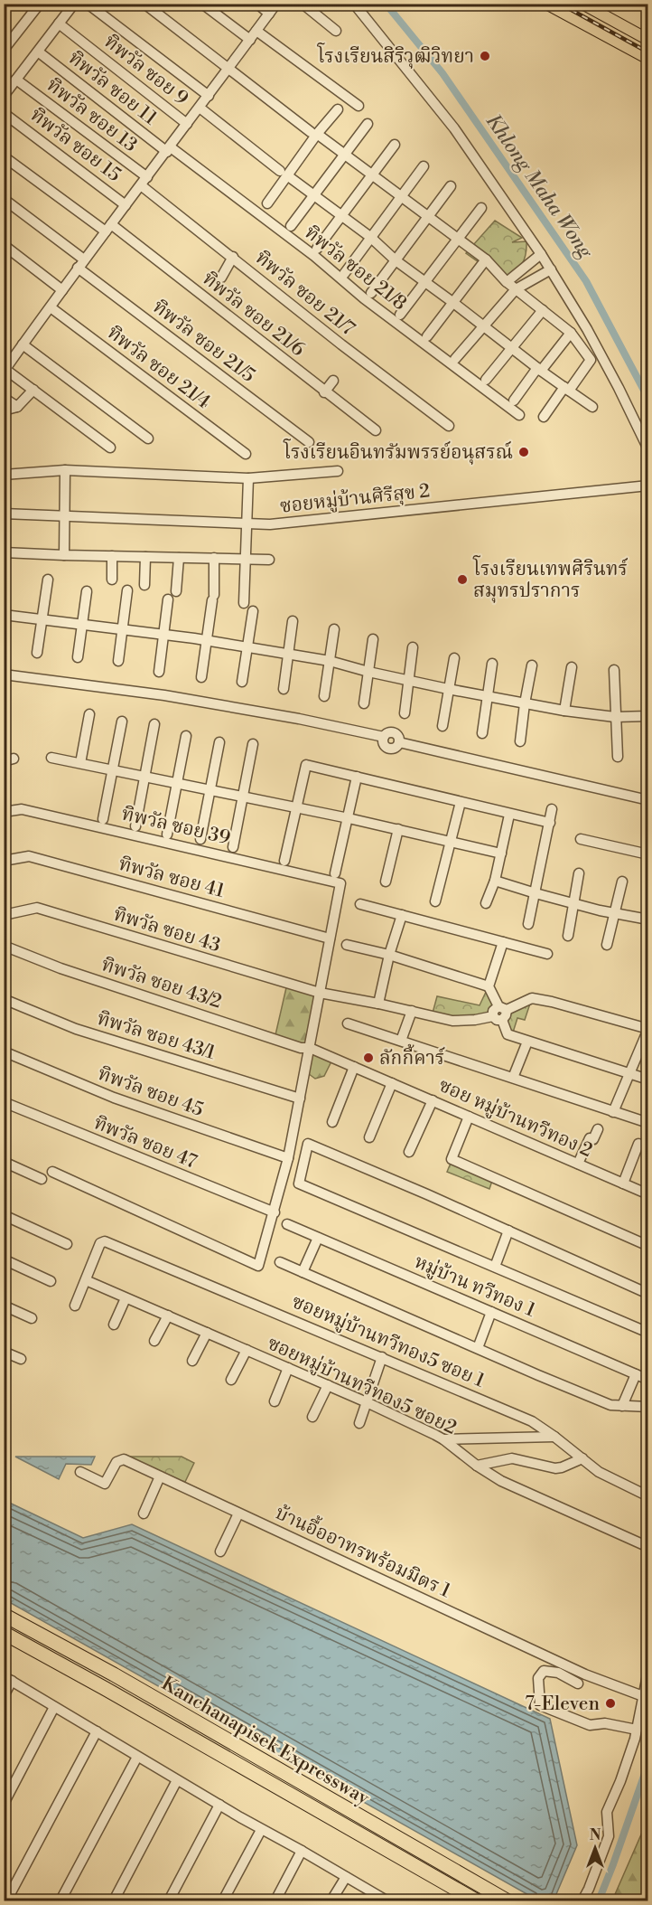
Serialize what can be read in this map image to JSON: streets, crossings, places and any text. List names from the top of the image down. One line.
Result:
{"streets":{"highway":["Kanchanapisek Expressway"],"street":["ทิพวัล ซอย 9","ทิพวัล ซอย 11","ทิพวัล ซอย 13","ทิพวัล ซอย 15","ทิพวัล ซอย 21/8","ทิพวัล ซอย 21/7","ทิพวัล ซอย 21/6","ทิพวัล ซอย 21/5","ทิพวัล ซอย 21/4","ซอยหมู่บ้านศิรีสุข 2","ทิพวัล ซอย 39","ทิพวัล ซอย 41","ทิพวัล ซอย 43","ทิพวัล ซอย 43/2","ทิพวัล ซอย 43/1","ทิพวัล ซอย 45","ซอย หมู่บ้านทวีทอง 2","ทิพวัล ซอย 47","หมู่บ้าน ทวีทอง 1","ซอยหมู่บ้านทวีทอง5 ซอย 1","ซอยหมู่บ้านทวีทอง5 ซอย2","บ้านอื้ออาทรพร้อมมิตร 1"]},"crossings":[["ทิพวัล ซอย 11","ทิพวัล ซอย 21/8"],["ทิพวัล ซอย 13","ทิพวัล ซอย 21/7"],["ทิพวัล ซอย 39","ทิพวัล ซอย 41"],["ทิพวัล ซอย 43/2","ซอย หมู่บ้านทวีทอง 2"],["ซอยหมู่บ้านทวีทอง5 ซอย 1","ซอยหมู่บ้านทวีทอง5 ซอย2"]],"water":["Khlong Maha Wong"],"places":["โรงเรียนสิริวุฒิวิทยา","โรงเรียนอินทรัมพรรย์อนุสรณ์","โรงเรียนเทพศิรินทร์ สมุทรปราการ","ลักกี้คาร์","7-Eleven"],"north":"top"}
